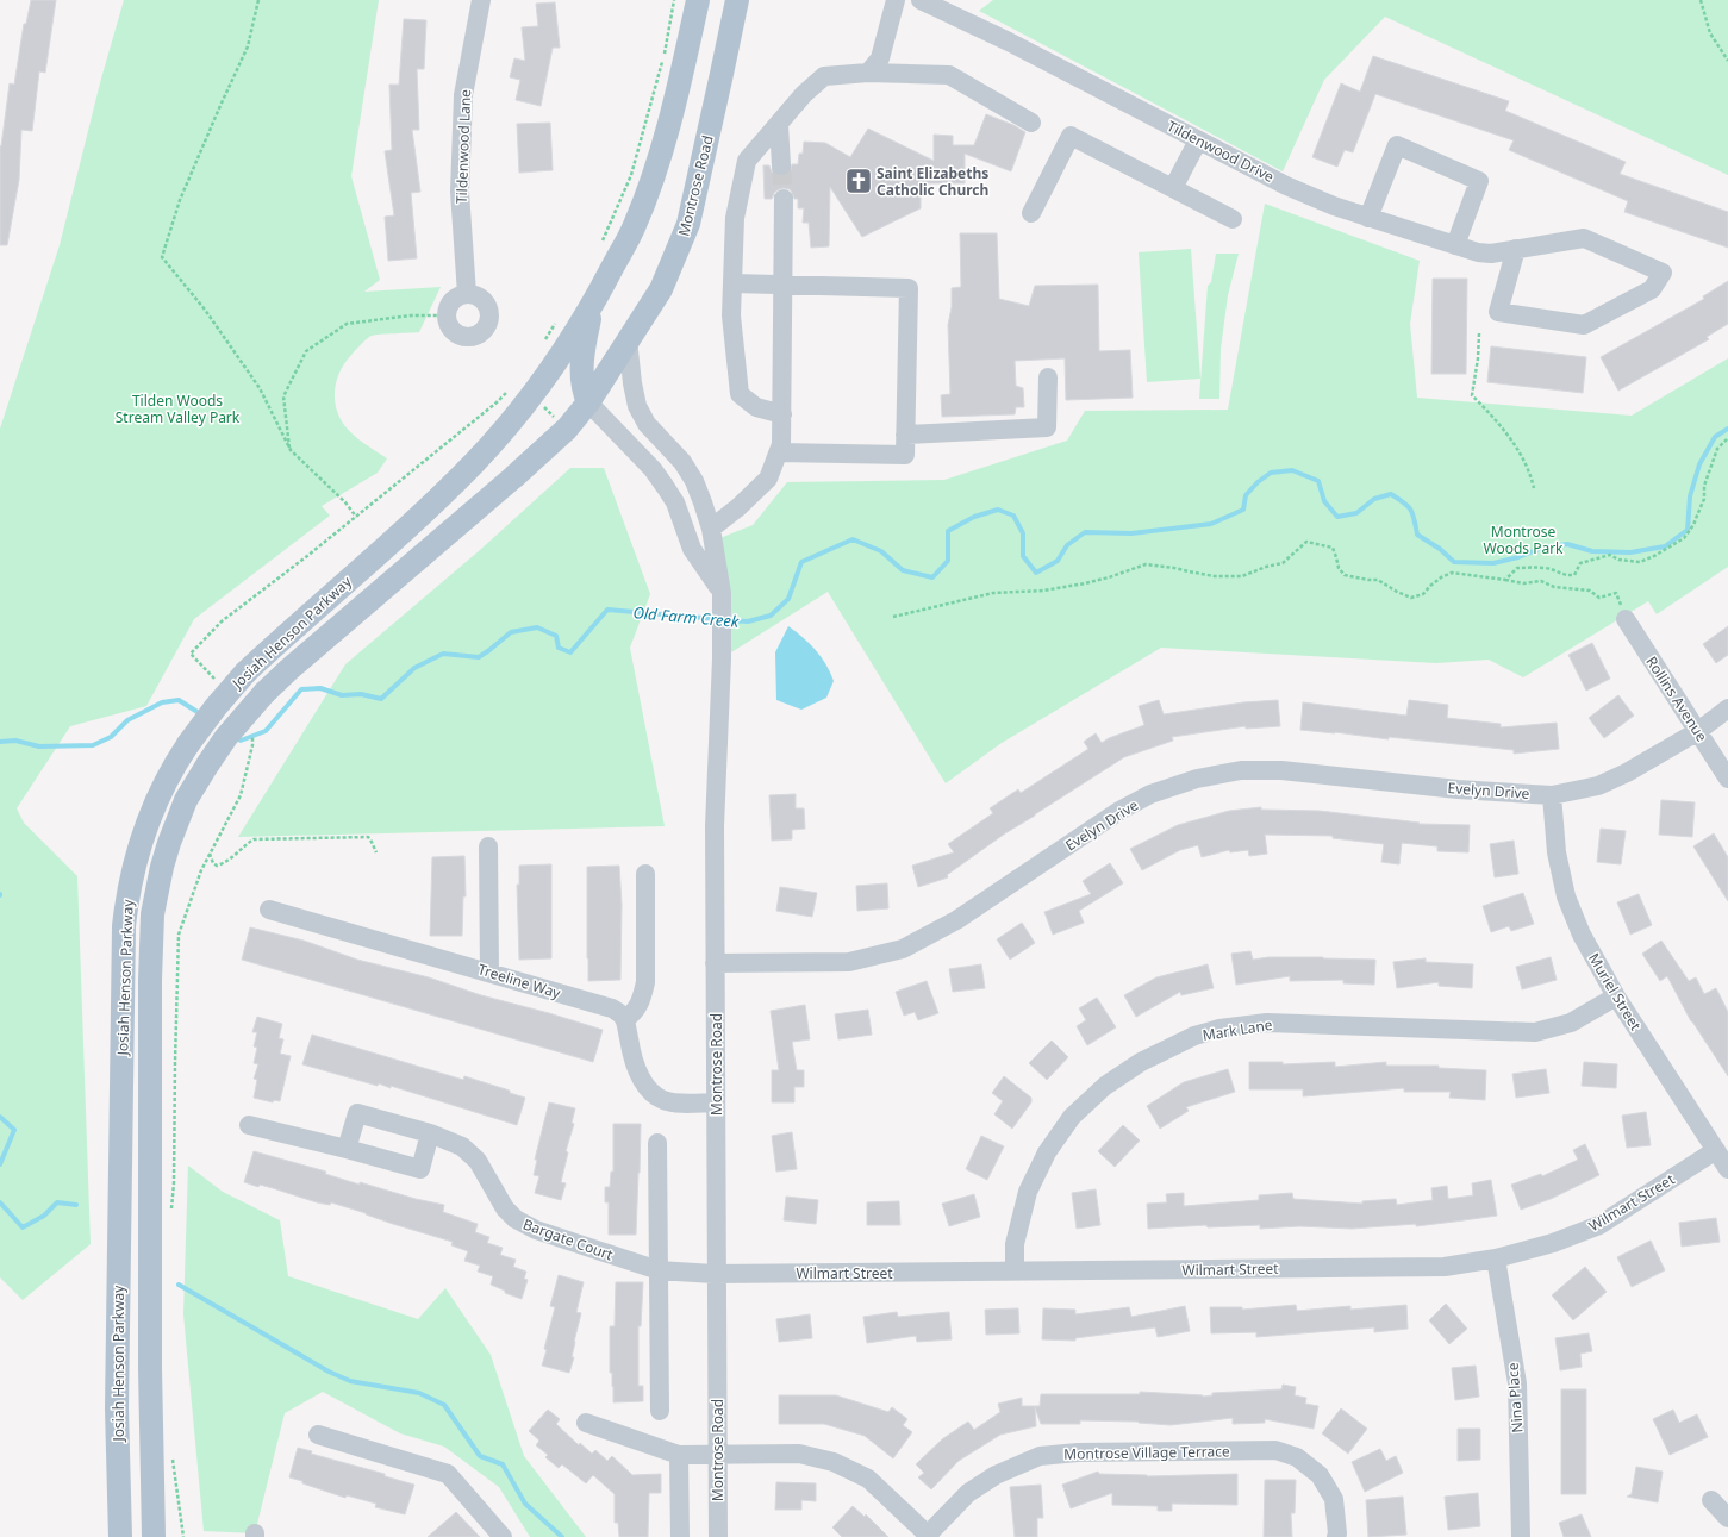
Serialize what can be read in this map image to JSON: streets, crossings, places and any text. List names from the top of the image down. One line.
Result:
{"streets":{"main road":["Montrose Road","Josiah Henson Parkway"],"street":["Tildenwood Lane","Tildenwood Drive","Rollins Avenue","Evelyn Drive","Treeline Way","Muriel Street","Mark Lane","Wilmart Street","Bargate Court","Nina Place","Montrose Village Terrace"]},"crossings":[["Montrose Road","Josiah Henson Parkway"],["Montrose Road","Evelyn Drive"],["Montrose Road","Wilmart Street"],["Montrose Road","Bargate Court"],["Montrose Road","Montrose Village Terrace"],["Rollins Avenue","Evelyn Drive"],["Evelyn Drive","Muriel Street"],["Muriel Street","Mark Lane"],["Muriel Street","Wilmart Street"],["Mark Lane","Wilmart Street"],["Wilmart Street","Bargate Court"],["Wilmart Street","Nina Place"]],"water":["Old Farm Creek"],"parks":["Tilden Woods Stream Valley Park","Montrose Woods Park"],"places":{"church":["Saint Elizabeths Catholic Church"]}}
